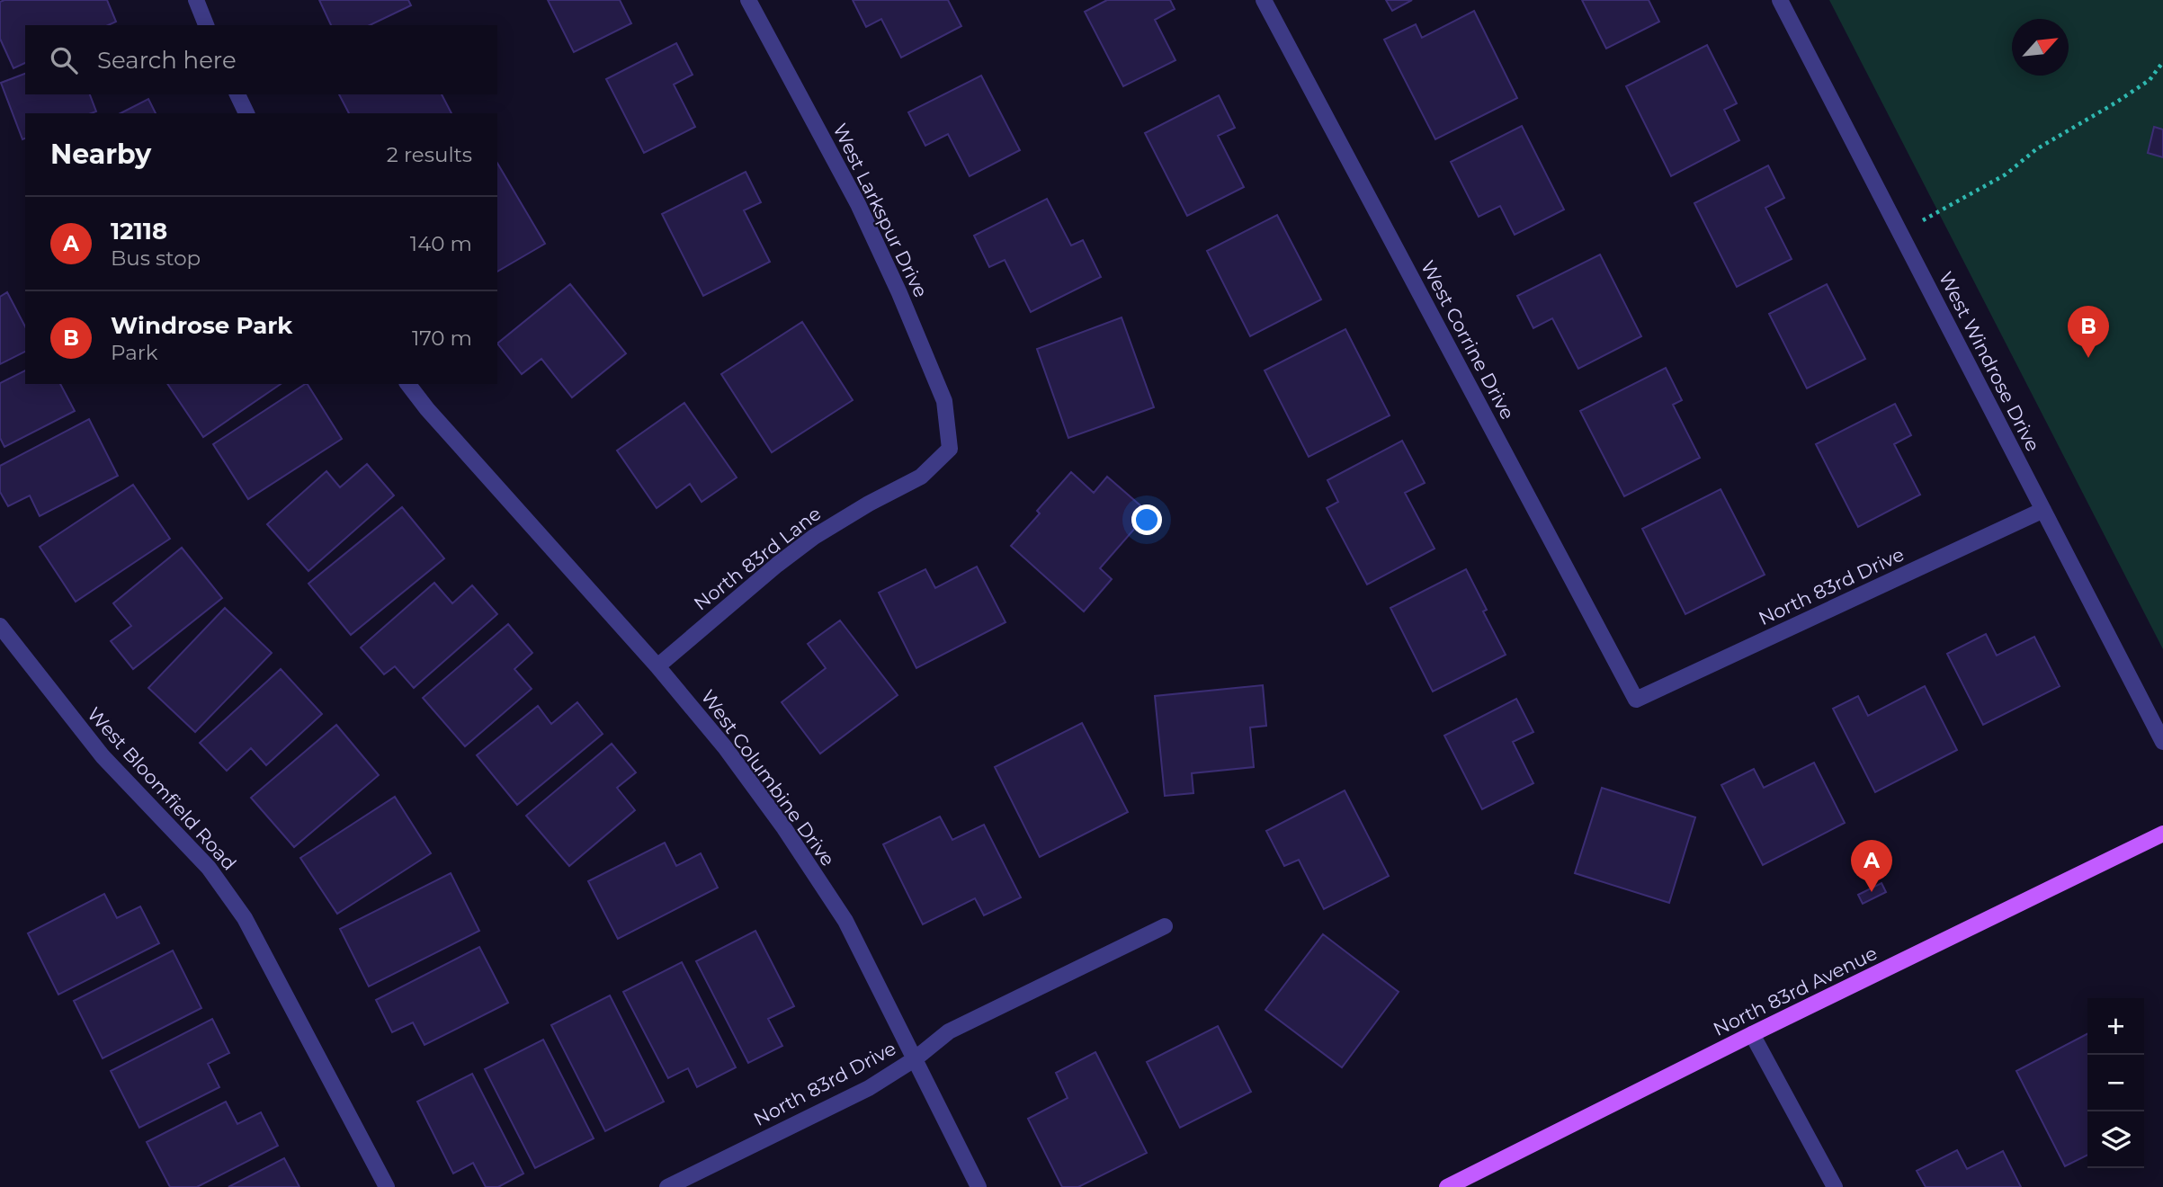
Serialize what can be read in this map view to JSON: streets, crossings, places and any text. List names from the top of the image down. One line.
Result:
{"streets":{"main road":["North 83rd Avenue"],"street":["West Larkspur Drive","West Corrine Drive","West Windrose Drive","North 83rd Lane","North 83rd Drive","West Columbine Drive","West Bloomfield Road"]},"crossings":[["West Larkspur Drive","North 83rd Lane"],["West Corrine Drive","North 83rd Drive"],["West Windrose Drive","North 83rd Drive"],["North 83rd Lane","West Columbine Drive"],["North 83rd Drive","West Columbine Drive"]],"north":"top right","page":{"search":"Search here","heading":["Nearby","2 results"],"list":[{"mark":"A","name":"12118","note":"Bus stop","value":"140 m"},{"mark":"B","name":"Windrose Park","note":"Park","value":"170 m"}],"pins":["B","A"],"map_buttons":["+","−"]}}
